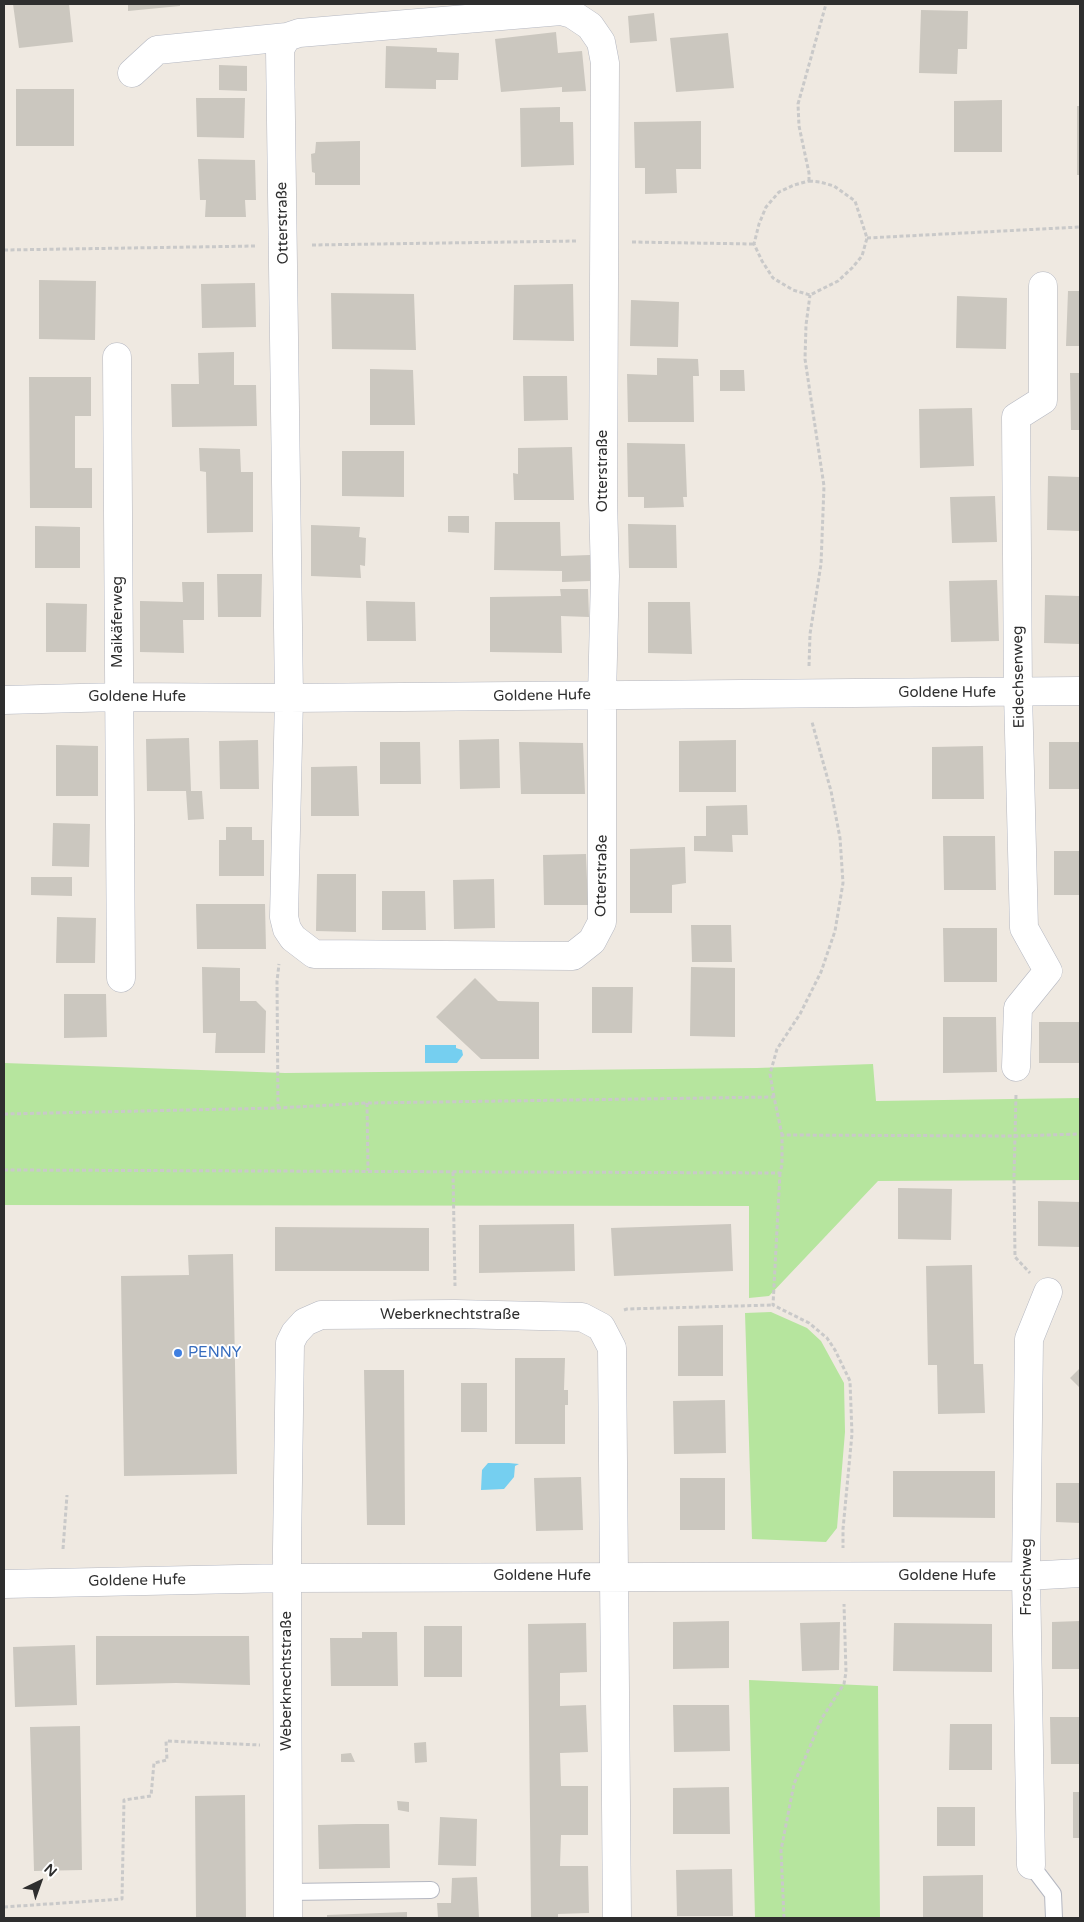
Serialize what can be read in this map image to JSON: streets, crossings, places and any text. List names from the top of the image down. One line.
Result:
{"streets":{"street":["Otterstraße","Maikäferweg","Eidechsenweg","Goldene Hufe","Weberknechtstraße","Froschweg"]},"crossings":[["Otterstraße","Goldene Hufe"],["Maikäferweg","Goldene Hufe"],["Eidechsenweg","Goldene Hufe"],["Goldene Hufe","Weberknechtstraße"],["Goldene Hufe","Froschweg"]],"places":["PENNY"],"north":"top right"}
